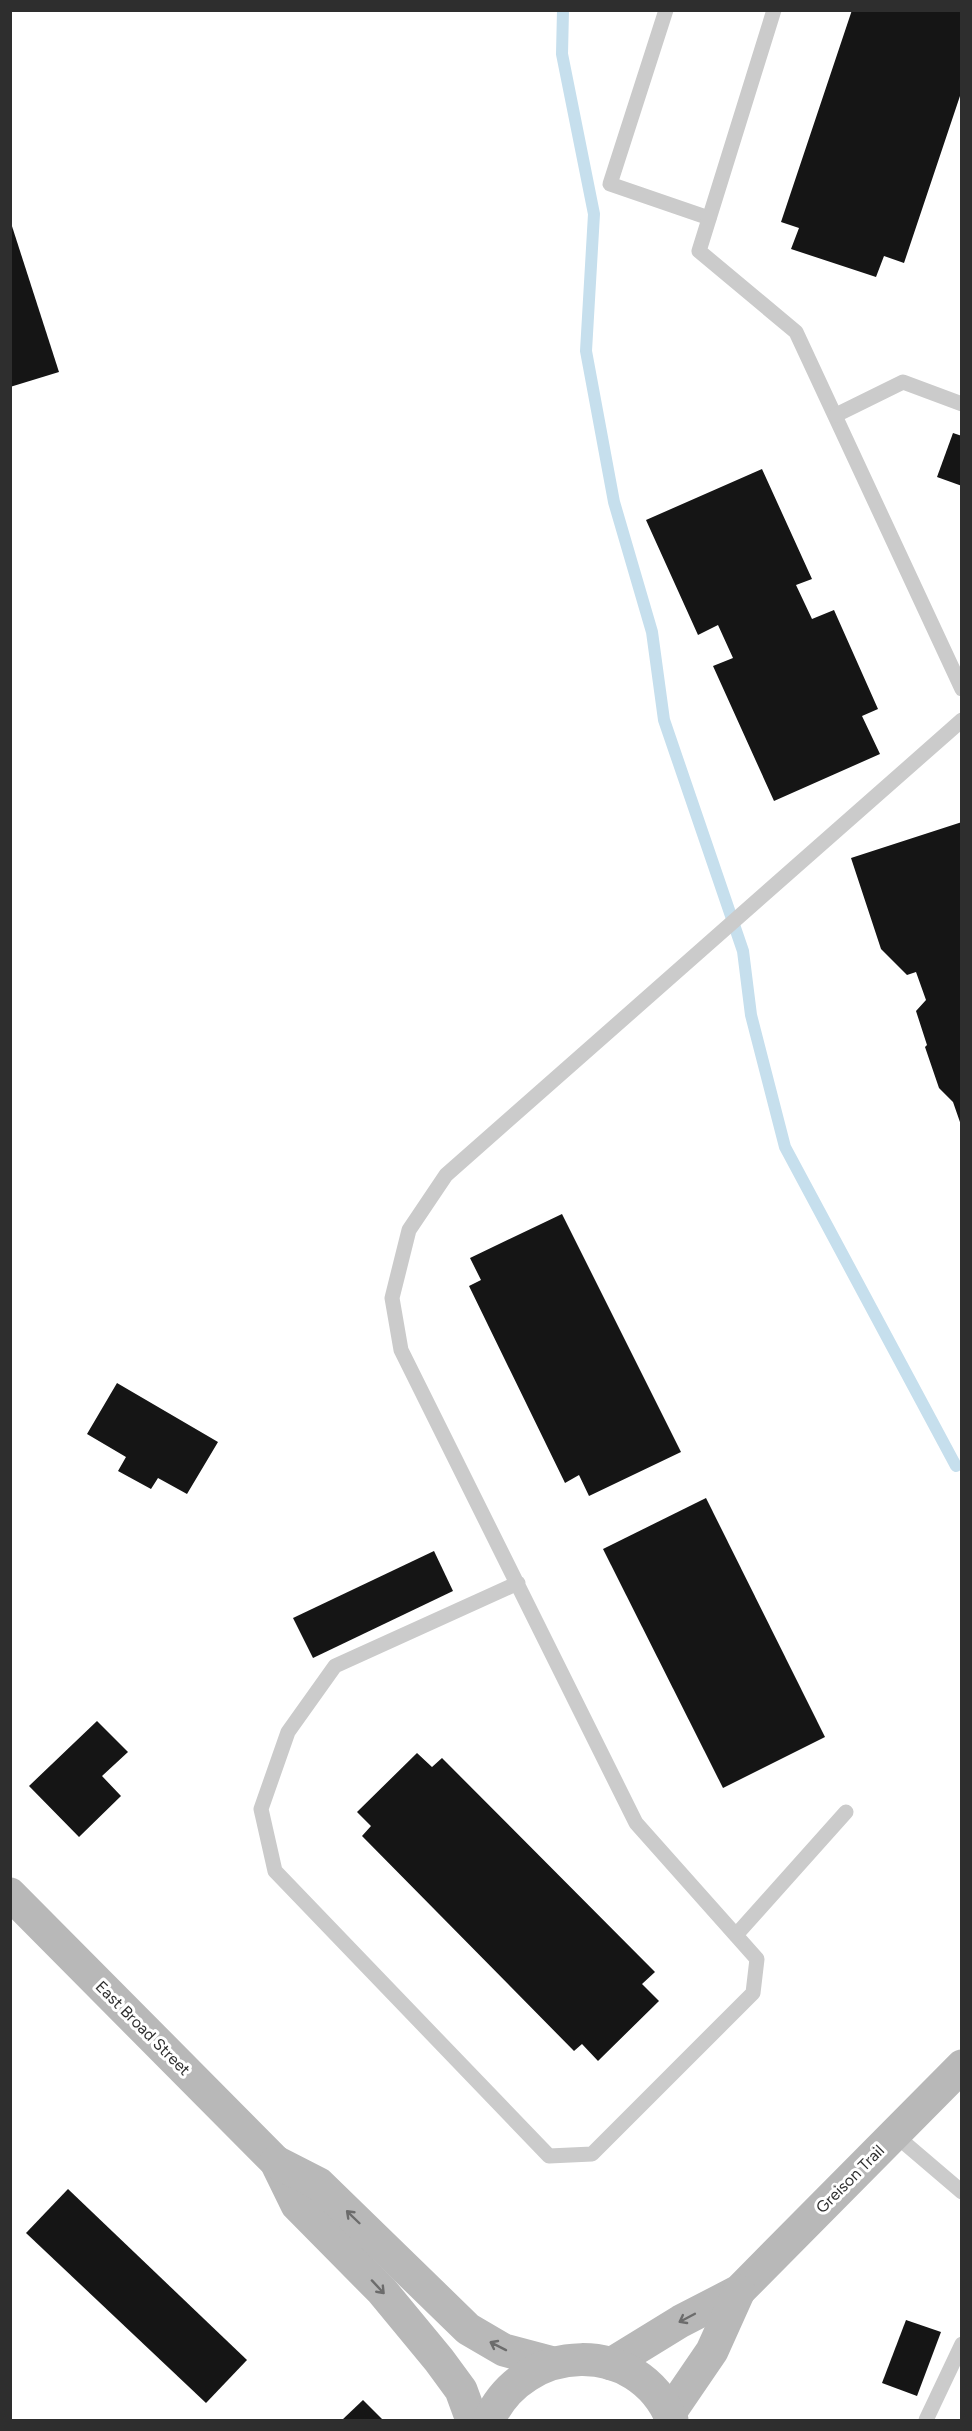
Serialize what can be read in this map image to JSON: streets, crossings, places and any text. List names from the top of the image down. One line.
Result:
{"streets":{"street":["East Broad Street","Greison Trail"]},"crossings":[["East Broad Street","Greison Trail"]]}
